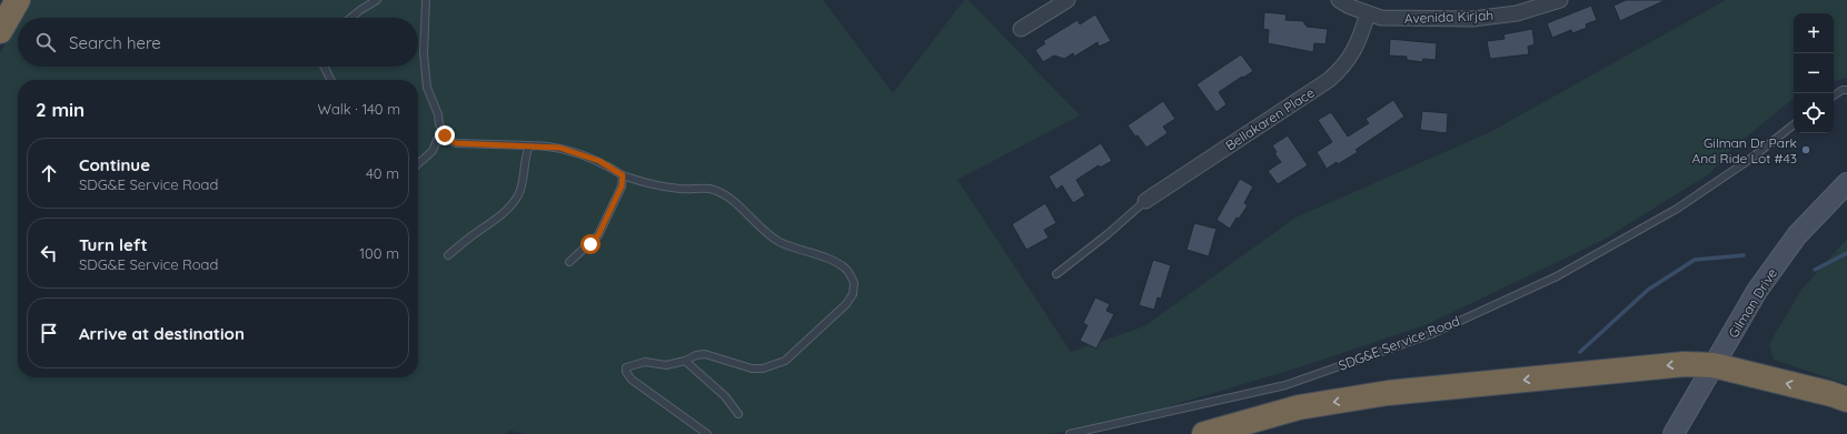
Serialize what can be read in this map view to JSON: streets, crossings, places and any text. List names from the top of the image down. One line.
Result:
{"streets":{"main road":["Gilman Drive"],"street":["Avenida Kirjah","Bellakaren Place"],"lane":["SDG&E Service Road"]},"crossings":[["Avenida Kirjah","Bellakaren Place"]],"places":["Gilman Dr Park And Ride Lot #43"],"page":{"map_buttons":["+","−"],"search":"Search here","heading":["2 min","Walk · 140 m"],"list":[["Continue","SDG&E Service Road","40 m"],["Turn left","SDG&E Service Road","100 m"],"Arrive at destination"]}}
